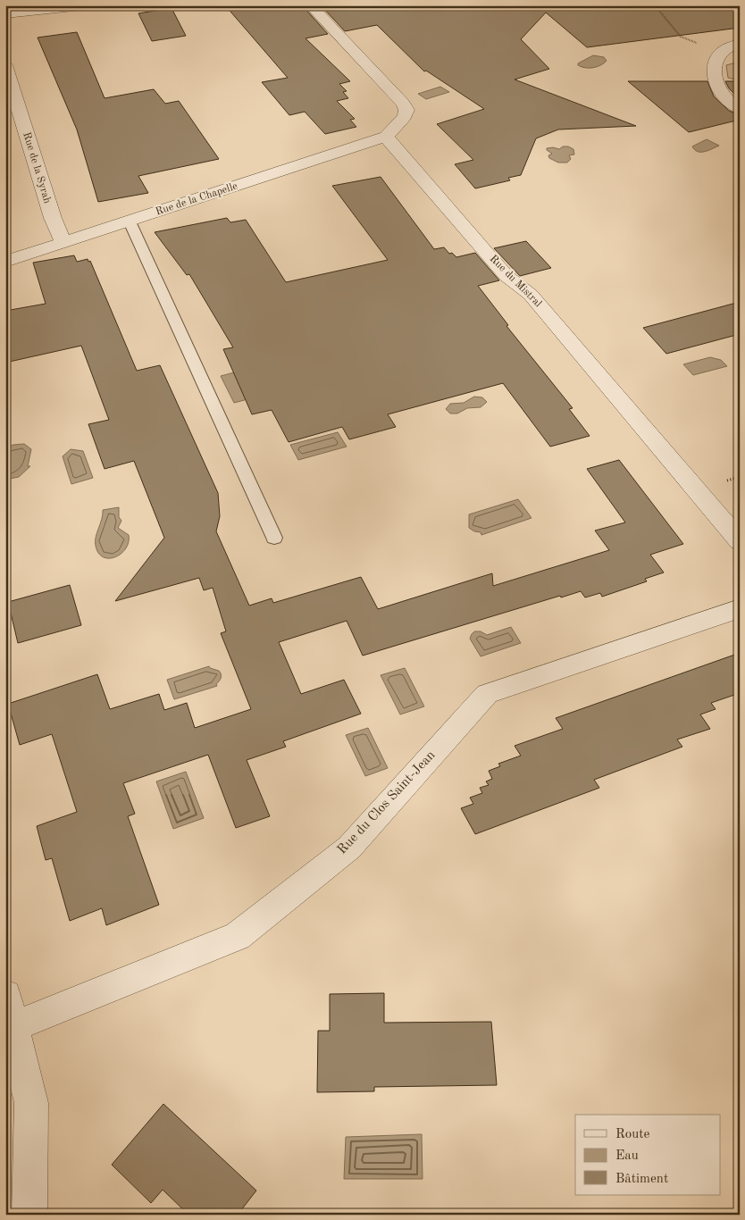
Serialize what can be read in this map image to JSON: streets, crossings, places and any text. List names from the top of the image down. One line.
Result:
{"streets":{"street":["Rue de la Syrah","Rue de la Chapelle","Rue du Mistral","Rue du Clos Saint-Jean"]},"crossings":[["Rue de la Syrah","Rue de la Chapelle"],["Rue de la Chapelle","Rue du Mistral"]],"legend":["Route","Eau","Bâtiment"]}
